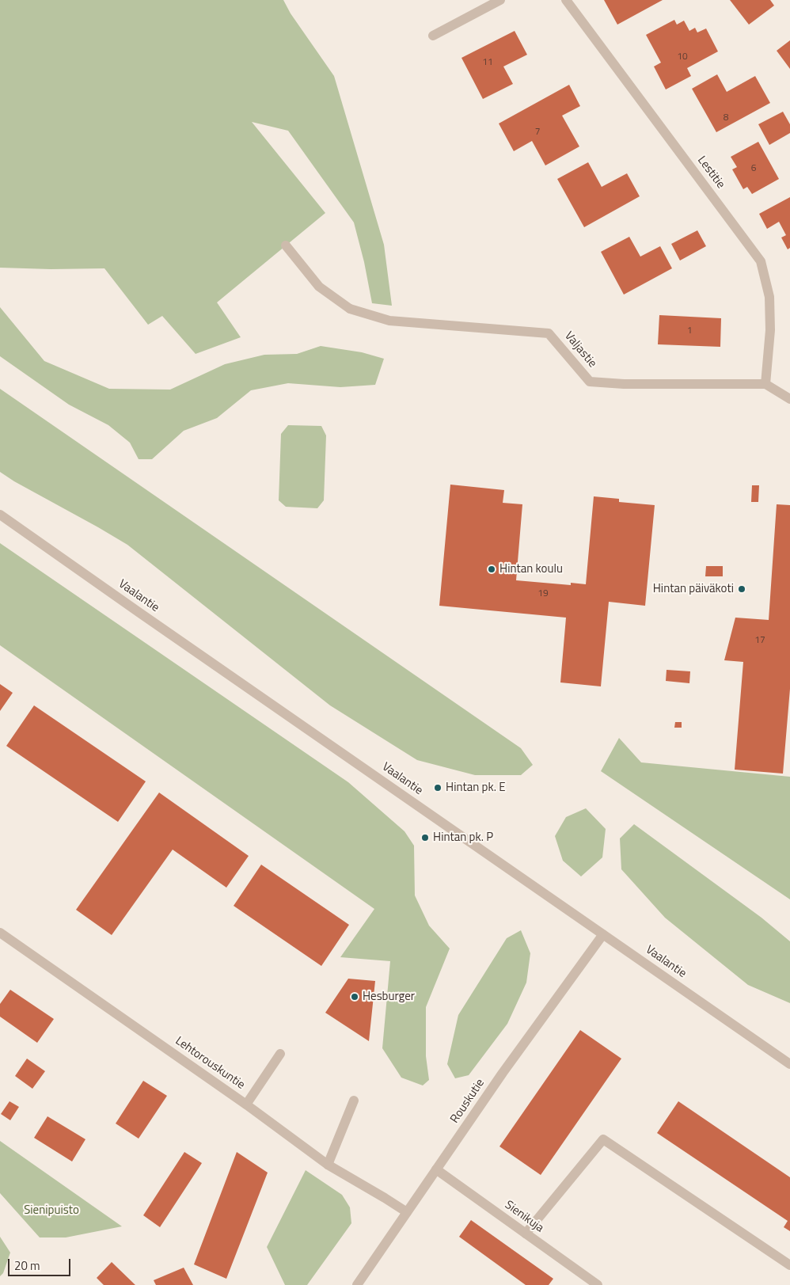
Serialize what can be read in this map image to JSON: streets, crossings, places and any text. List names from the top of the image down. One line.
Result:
{"streets":{"street":["Lestitie","Valjastie","Vaalantie","Lehtorouskuntie","Rouskutie","Sienikuja"]},"crossings":[["Lestitie","Valjastie"],["Vaalantie","Rouskutie"],["Lehtorouskuntie","Rouskutie"],["Rouskutie","Sienikuja"]],"parks":["Sienipuisto"],"places":["Hintan koulu","Hintan päiväkoti","Hintan pk. E","Hintan pk. P","Hesburger"],"house_numbers":["10","11","8","7","6","1","19","17"],"scale_bar":"20 m"}
